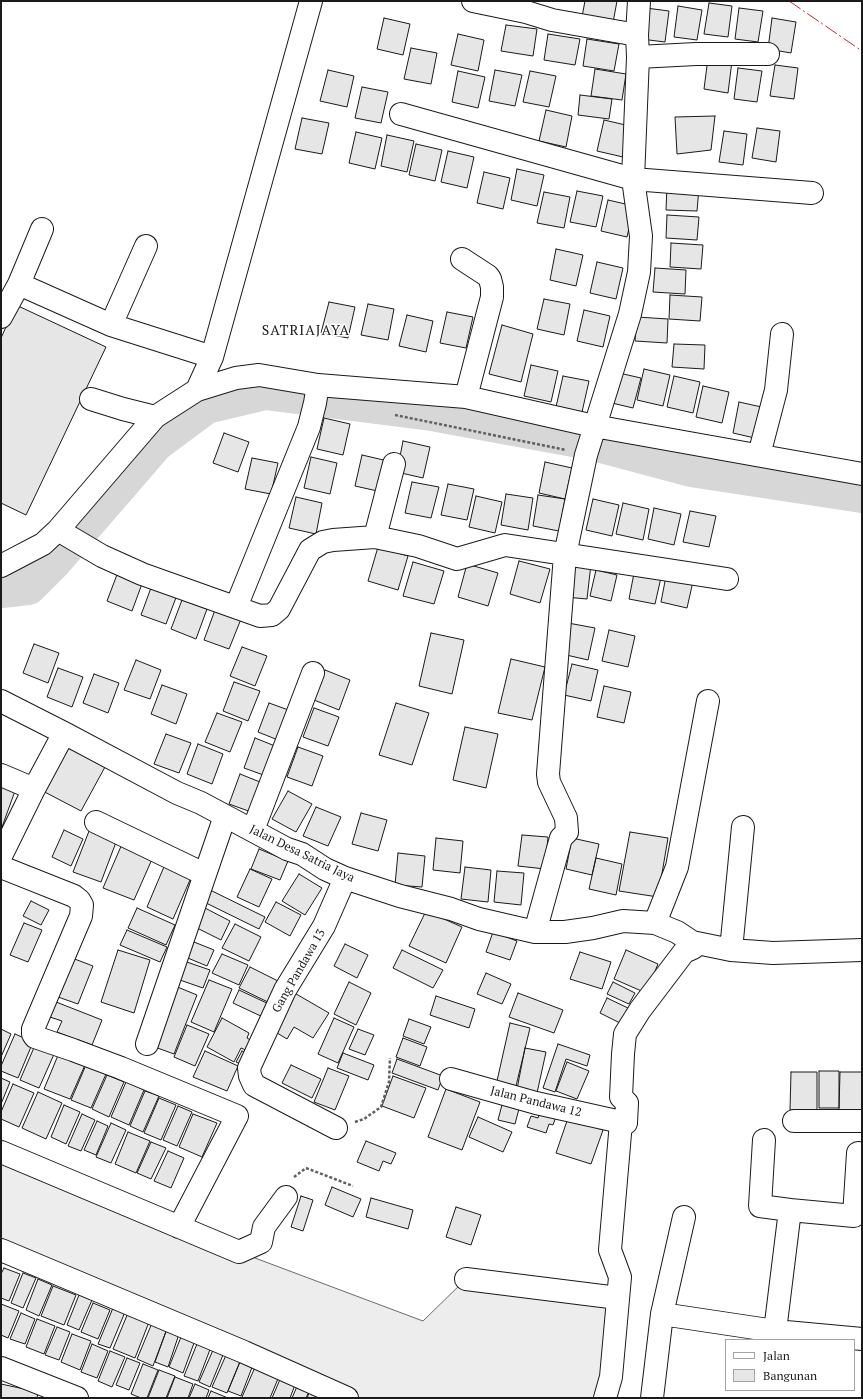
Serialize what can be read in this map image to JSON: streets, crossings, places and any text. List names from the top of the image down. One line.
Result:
{"streets":{"street":["Jalan Desa Satria Jaya","Gang Pandawa 13","Jalan Pandawa 12"]},"crossings":[["Jalan Desa Satria Jaya","Gang Pandawa 13"]],"districts":["SATRIAJAYA"],"legend":["Jalan","Bangunan"]}
